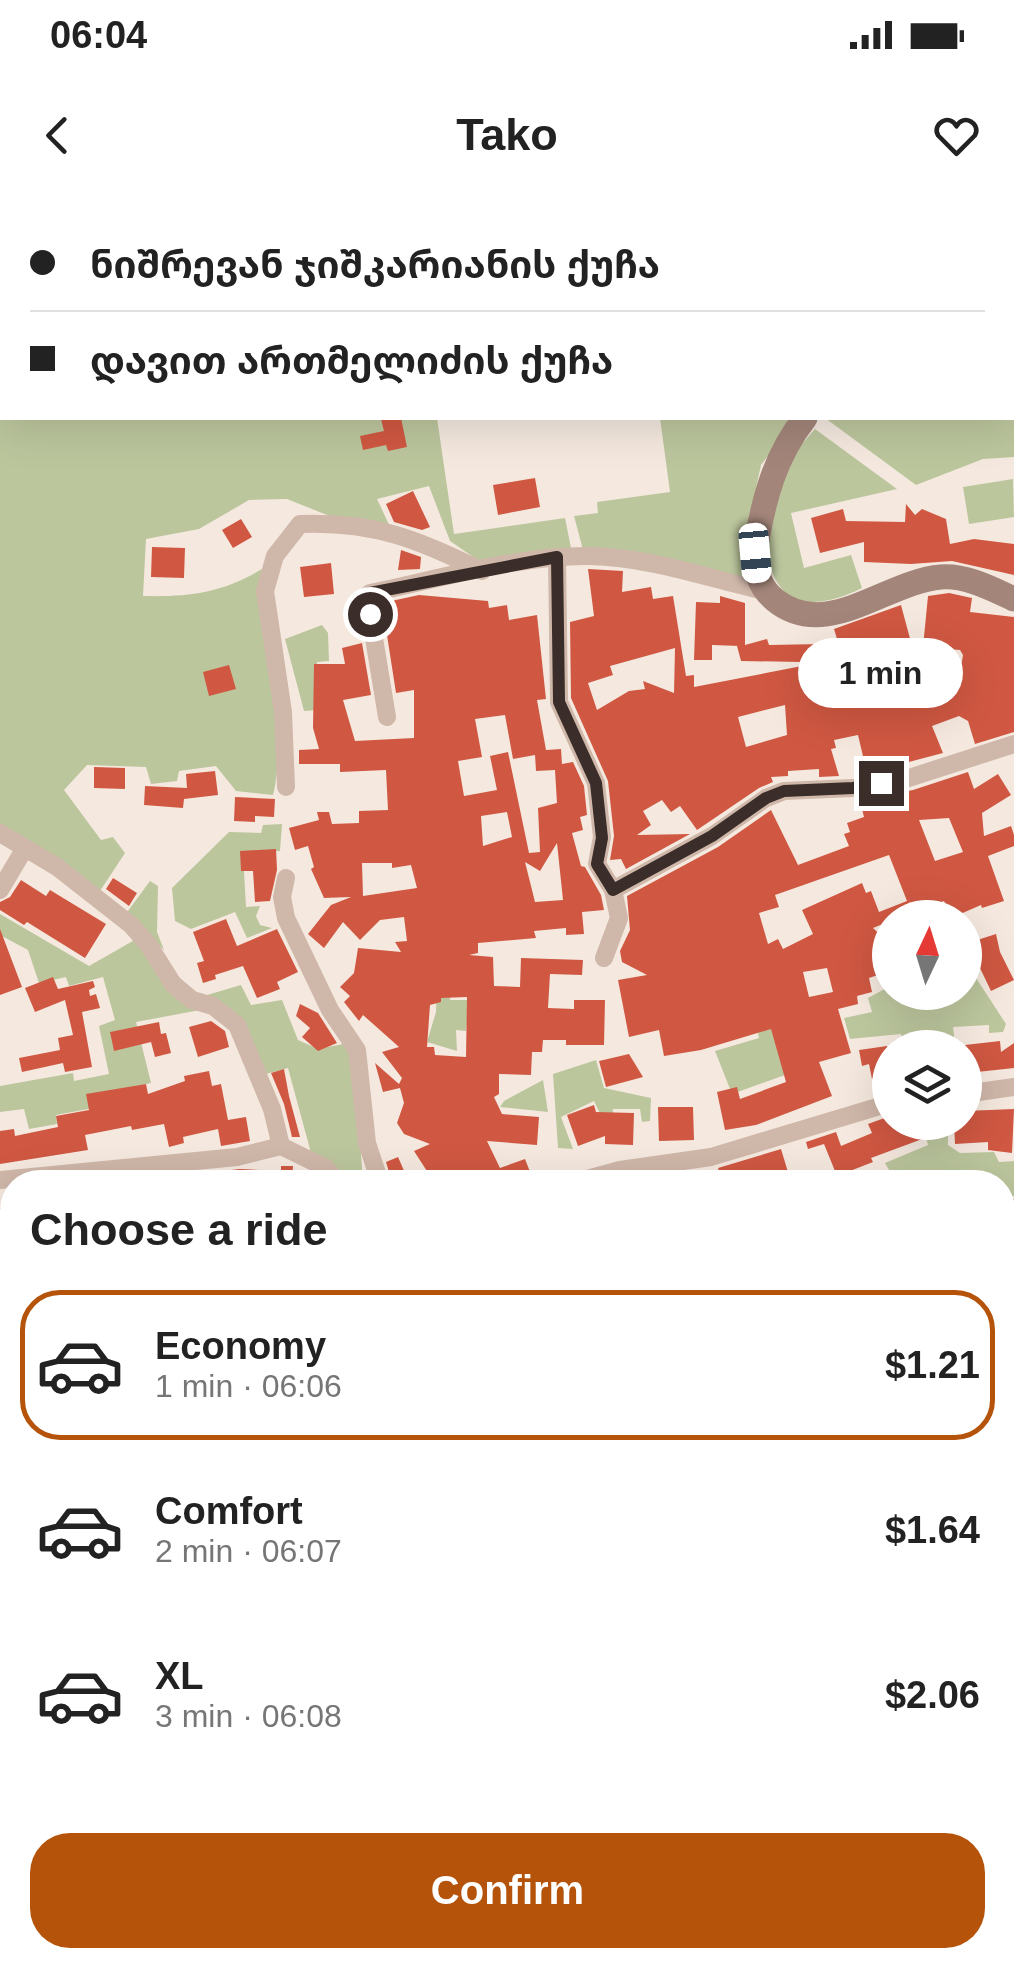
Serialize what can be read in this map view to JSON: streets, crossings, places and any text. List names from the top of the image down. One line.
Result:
{"north":"top","page":{"status":"06:04","header":"Tako","banner":["ნიშრევან ჯიშკარიანის ქუჩა","დავით ართმელიძის ქუჩა"],"bubble":"1 min","heading":"Choose a ride","list":[{"name":"Economy","note":"1 min · 06:06","value":"$1.21"},{"name":"Comfort","note":"2 min · 06:07","value":"$1.64"},{"name":"XL","note":"3 min · 06:08","value":"$2.06"}],"buttons":"Confirm"}}
